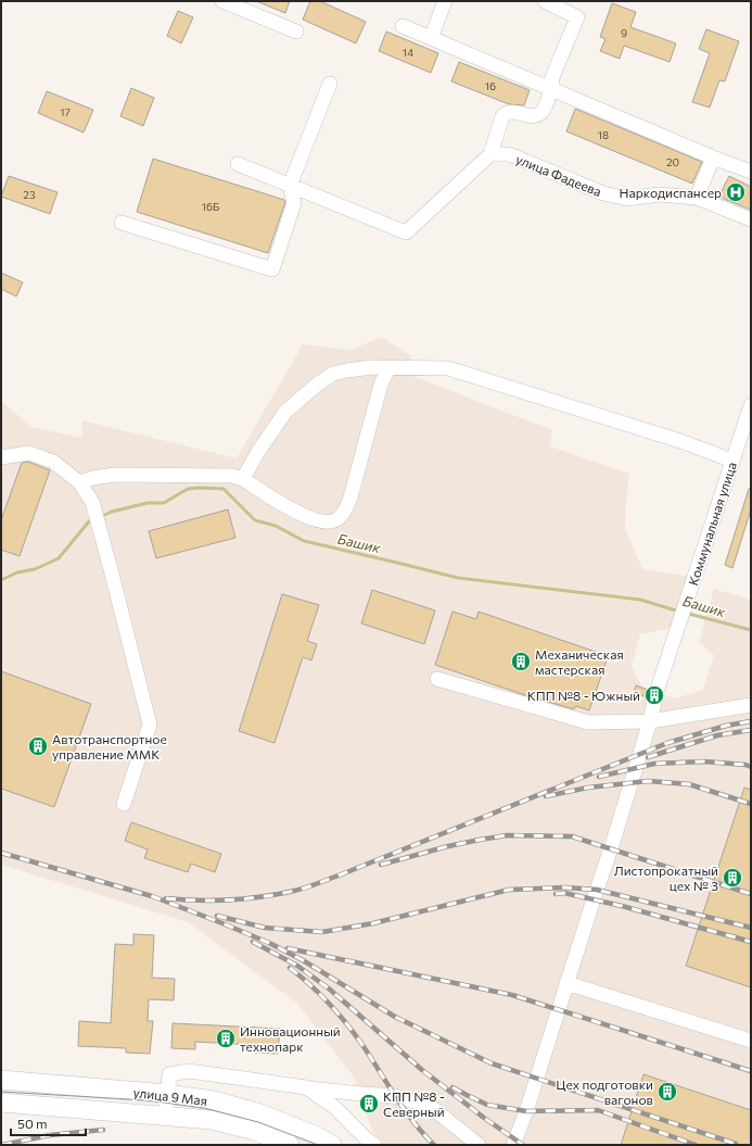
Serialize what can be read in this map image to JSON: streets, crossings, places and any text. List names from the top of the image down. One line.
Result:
{"streets":{"main road":["улица 9 Мая"],"street":["улица Фадеева","Коммунальная улица"]},"water":["Башик"],"places":{"hospital":["Наркодиспансер"],"building":["Механическая мастерская","КПП №8 - Южный","Автотранспортное управление ММК","Листопрокатный цех № 3","Инновационный технопарк","Цех подготовки вагонов","КПП №8 - Северный"]},"house_numbers":["9","14","16","17","18","20","23","16Б"],"scale_bar":"50 m"}
